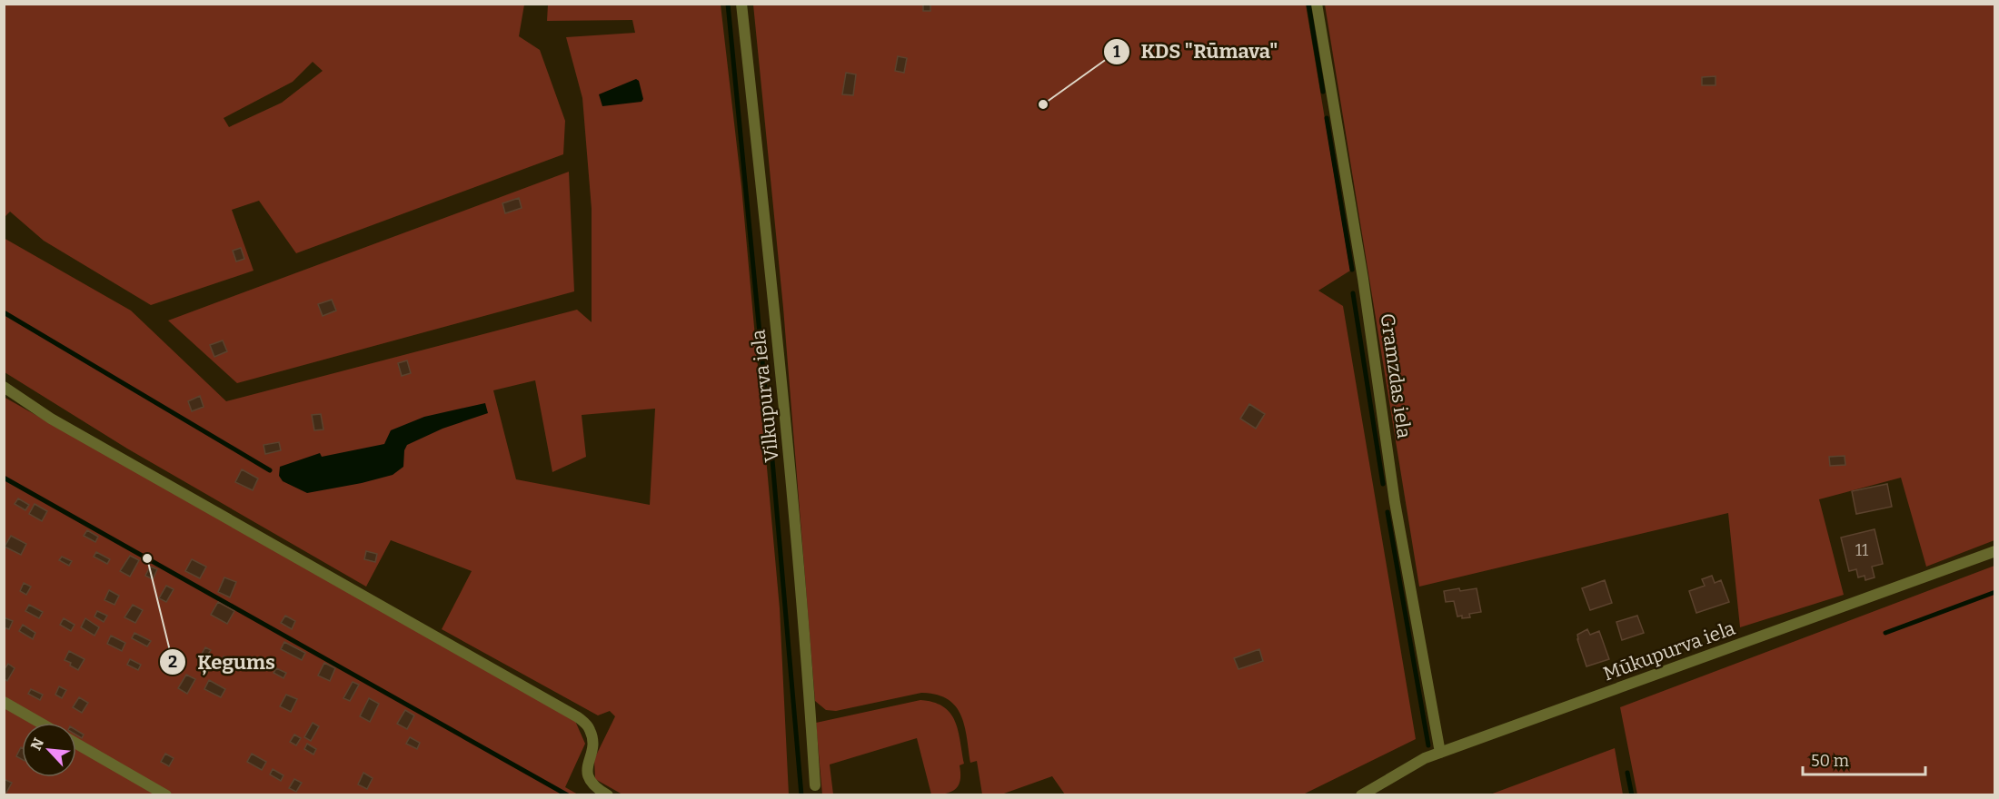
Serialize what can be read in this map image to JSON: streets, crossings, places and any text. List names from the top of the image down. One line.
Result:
{"streets":{"street":["Gramzdas iela","Vilkupurva iela","Mūkupurva iela"]},"crossings":[["Gramzdas iela","Mūkupurva iela"]],"places":["KDS \"Rūmava\"","Ķegums"],"house_numbers":["11"],"scale_bar":"50 m","north":"top left"}
